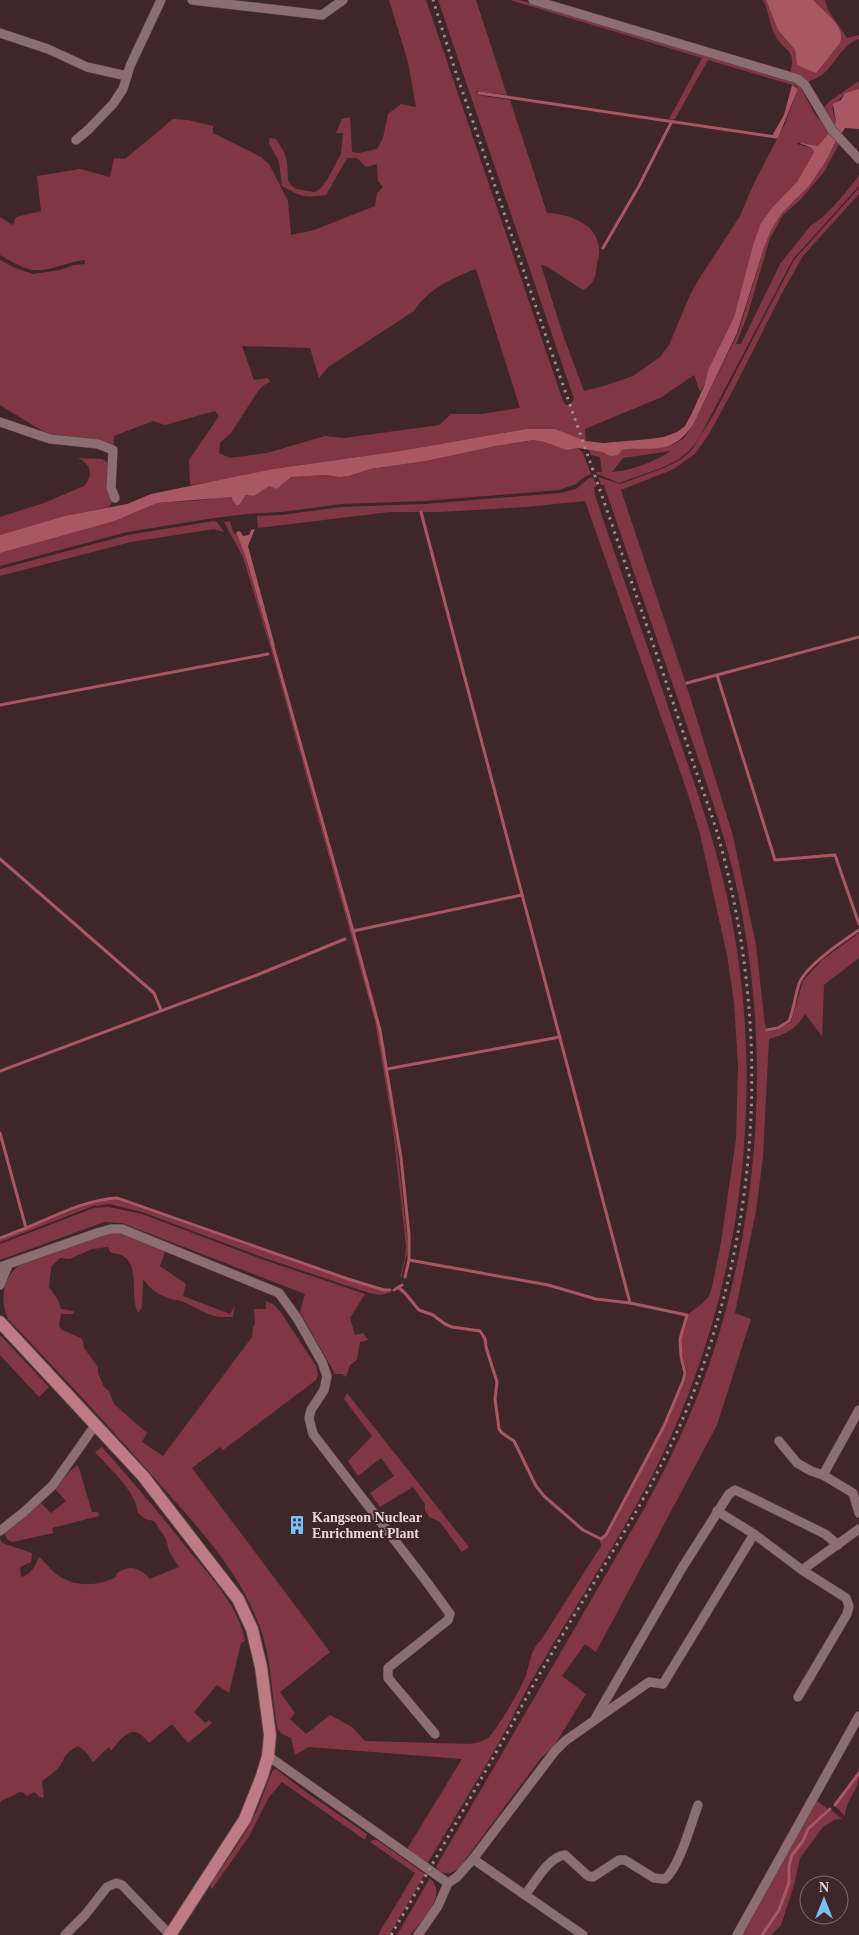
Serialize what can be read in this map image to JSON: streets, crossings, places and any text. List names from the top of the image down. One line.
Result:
{"places":{"building":["Kangseon Nuclear Enrichment Plant"]},"north":"top"}
